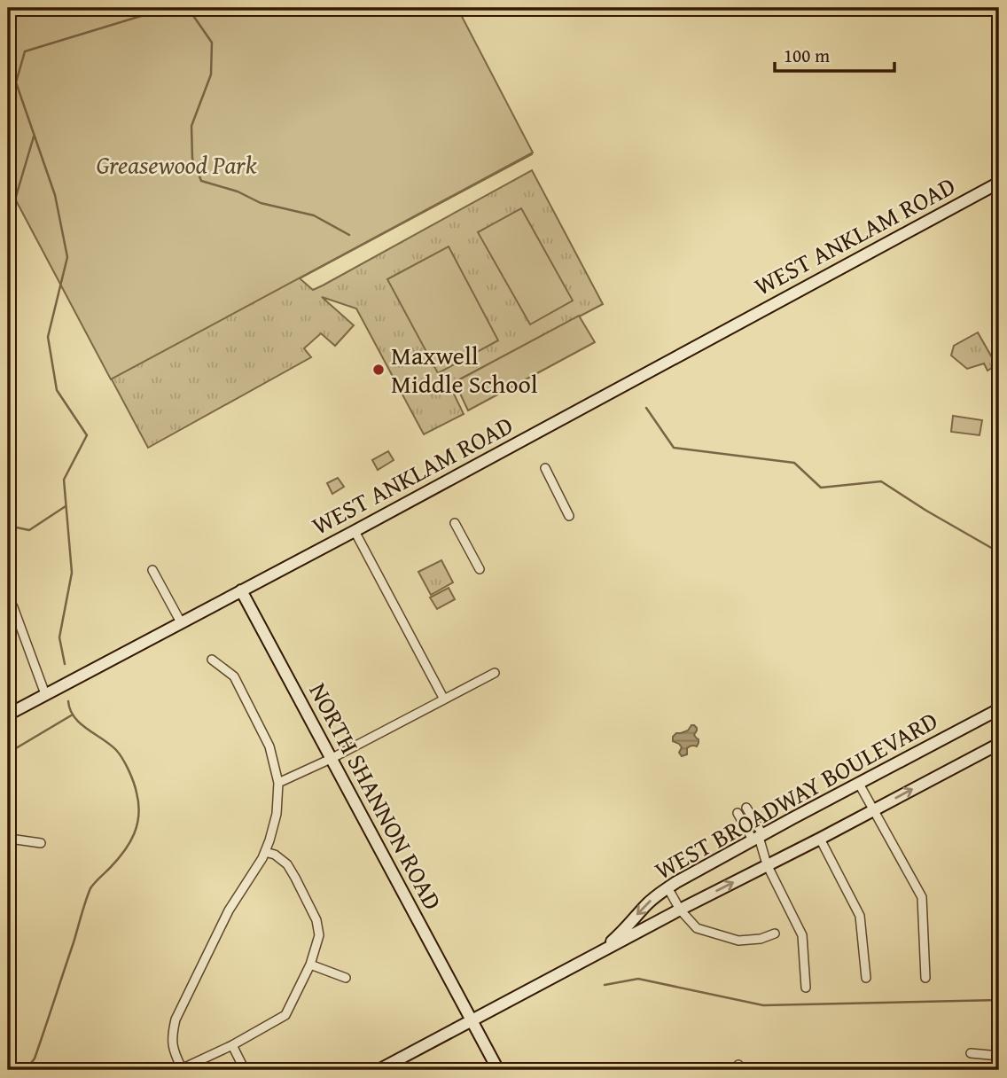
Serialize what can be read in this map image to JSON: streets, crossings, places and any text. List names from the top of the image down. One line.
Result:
{"streets":{"street":["WEST ANKLAM ROAD","WEST BROADWAY BOULEVARD","NORTH SHANNON ROAD"]},"crossings":[["WEST ANKLAM ROAD","NORTH SHANNON ROAD"],["WEST BROADWAY BOULEVARD","NORTH SHANNON ROAD"]],"parks":["Greasewood Park"],"places":["Maxwell Middle School"],"scale_bar":"100 m"}
